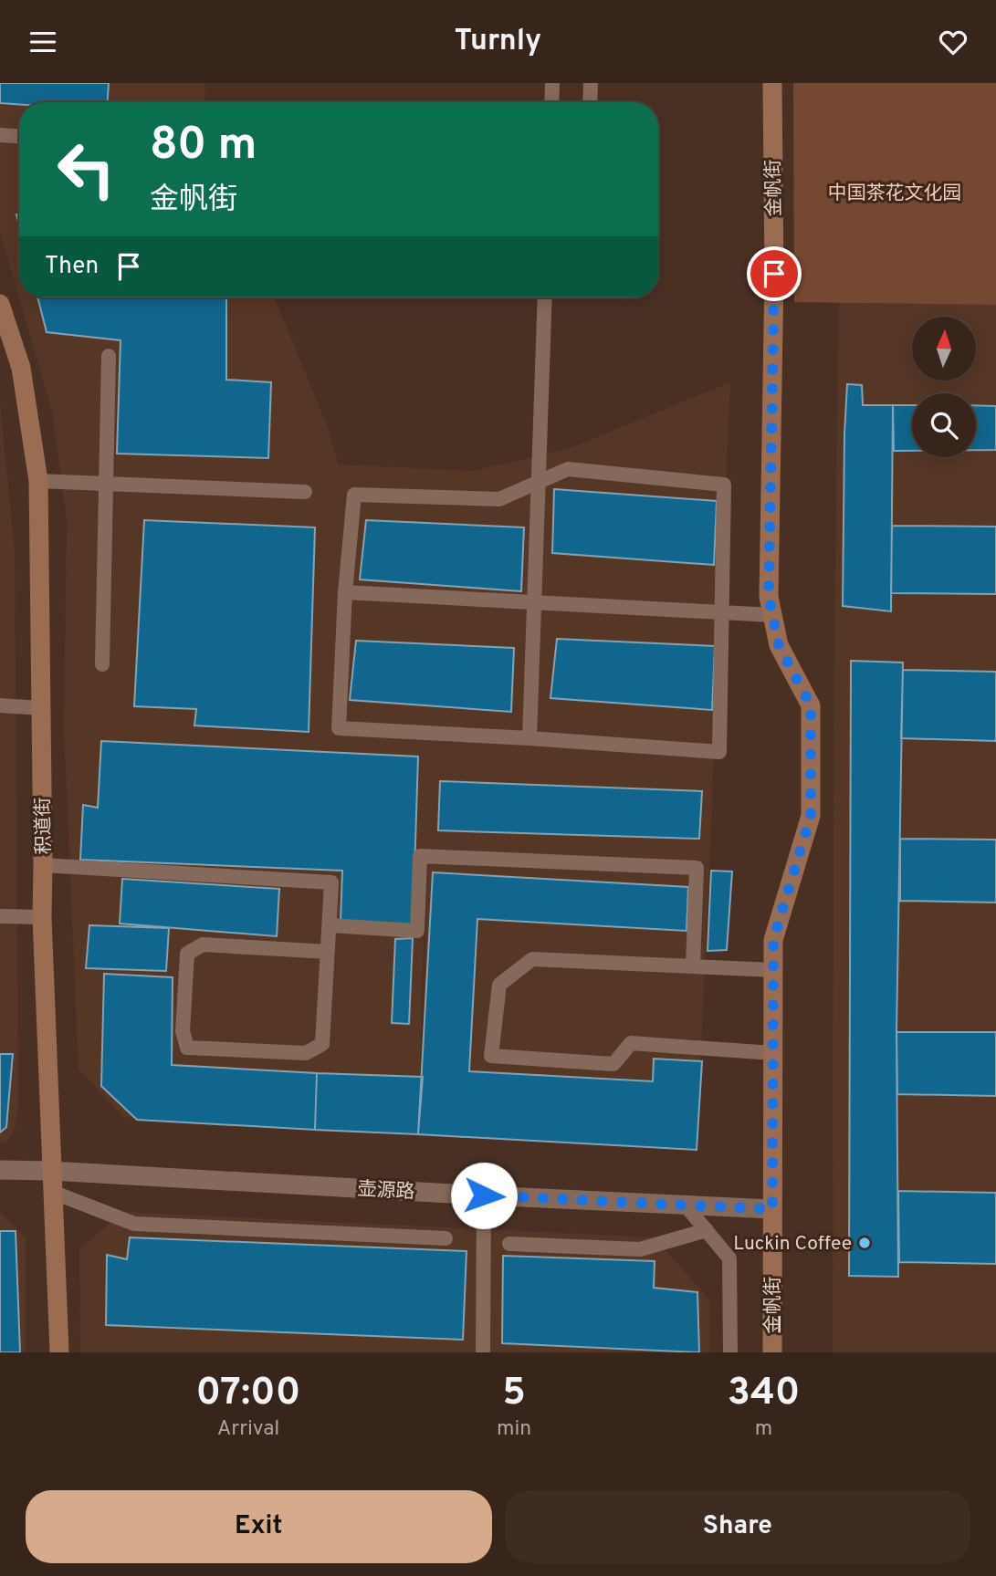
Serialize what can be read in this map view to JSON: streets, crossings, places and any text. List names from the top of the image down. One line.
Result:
{"streets":{"street":["金帆街","积道街","壶源路"]},"crossings":[["金帆街","壶源路"],["积道街","壶源路"]],"parks":["中国茶花文化园"],"places":["Luckin Coffee"],"north":"top","page":{"header":"Turnly","turn":["80 m","金帆街"],"then":"Then","eta":["07:00","Arrival","5","min","340","m"],"buttons":["Exit","Share"]}}
